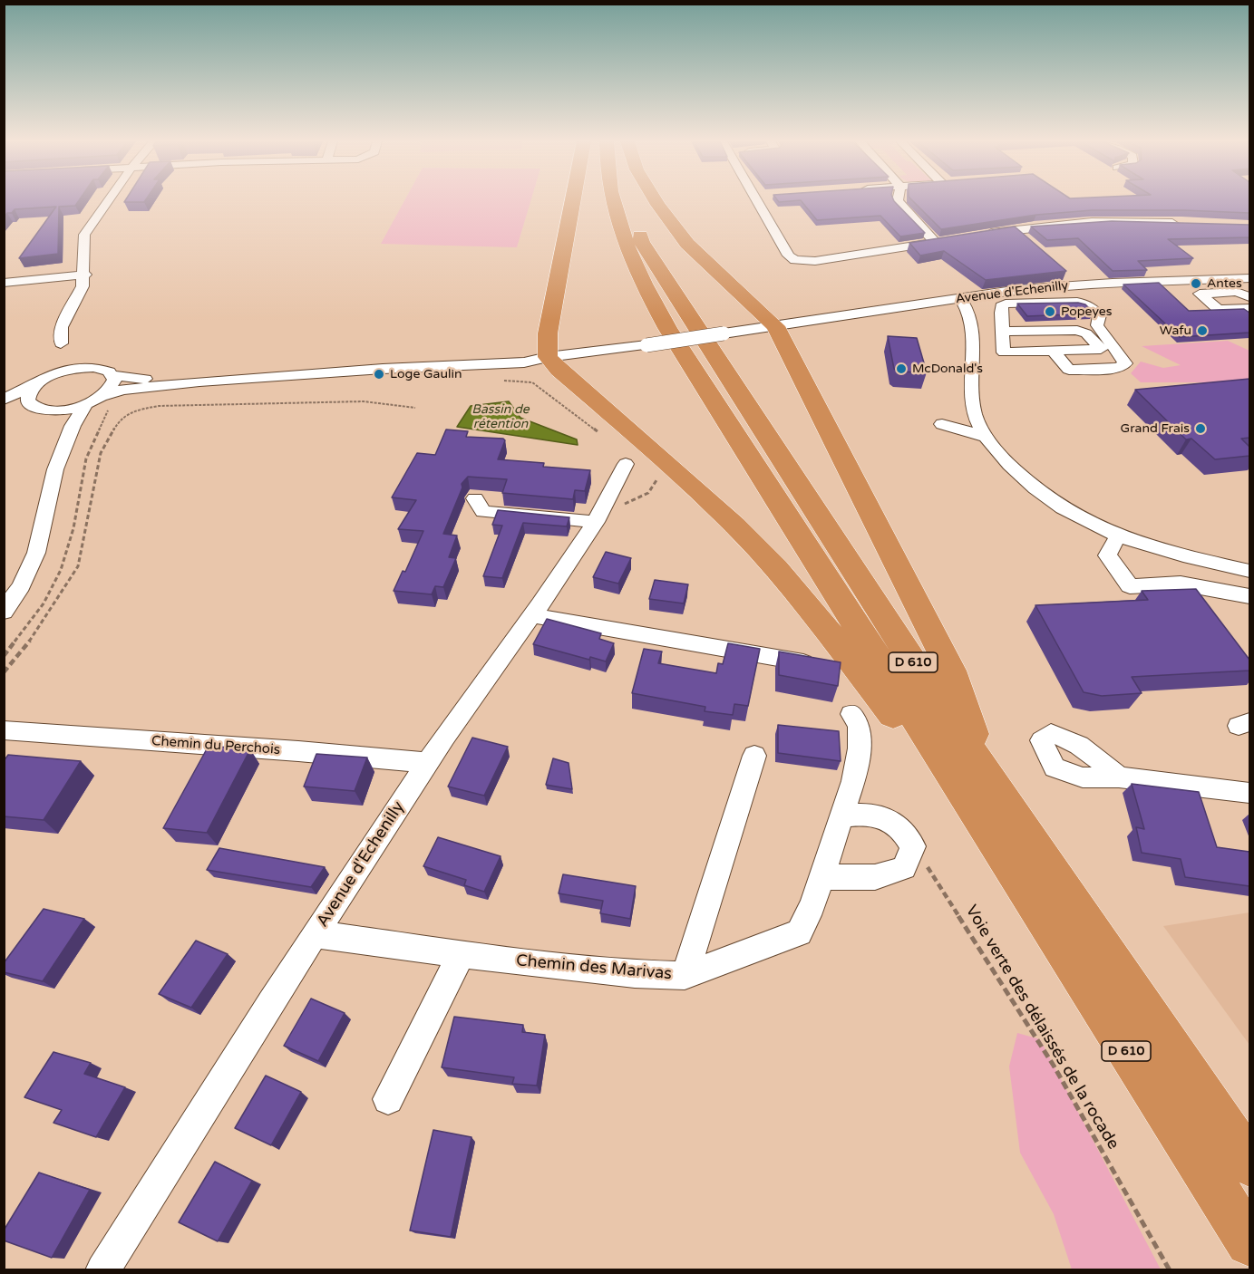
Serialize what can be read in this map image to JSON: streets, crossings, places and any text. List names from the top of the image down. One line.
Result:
{"streets":{"highway":["D 610"],"street":["Avenue d'Echenilly","Chemin du Perchois","Chemin des Marivas"],"path":["Voie verte des délaissés de la rocade"]},"crossings":[["Avenue d'Echenilly","Chemin du Perchois"],["Avenue d'Echenilly","Chemin des Marivas"]],"water":["Bassin de rétention"],"places":["Antes","Popeyes","Wafu","McDonald's","Loge Gaulin","Grand Frais"]}
